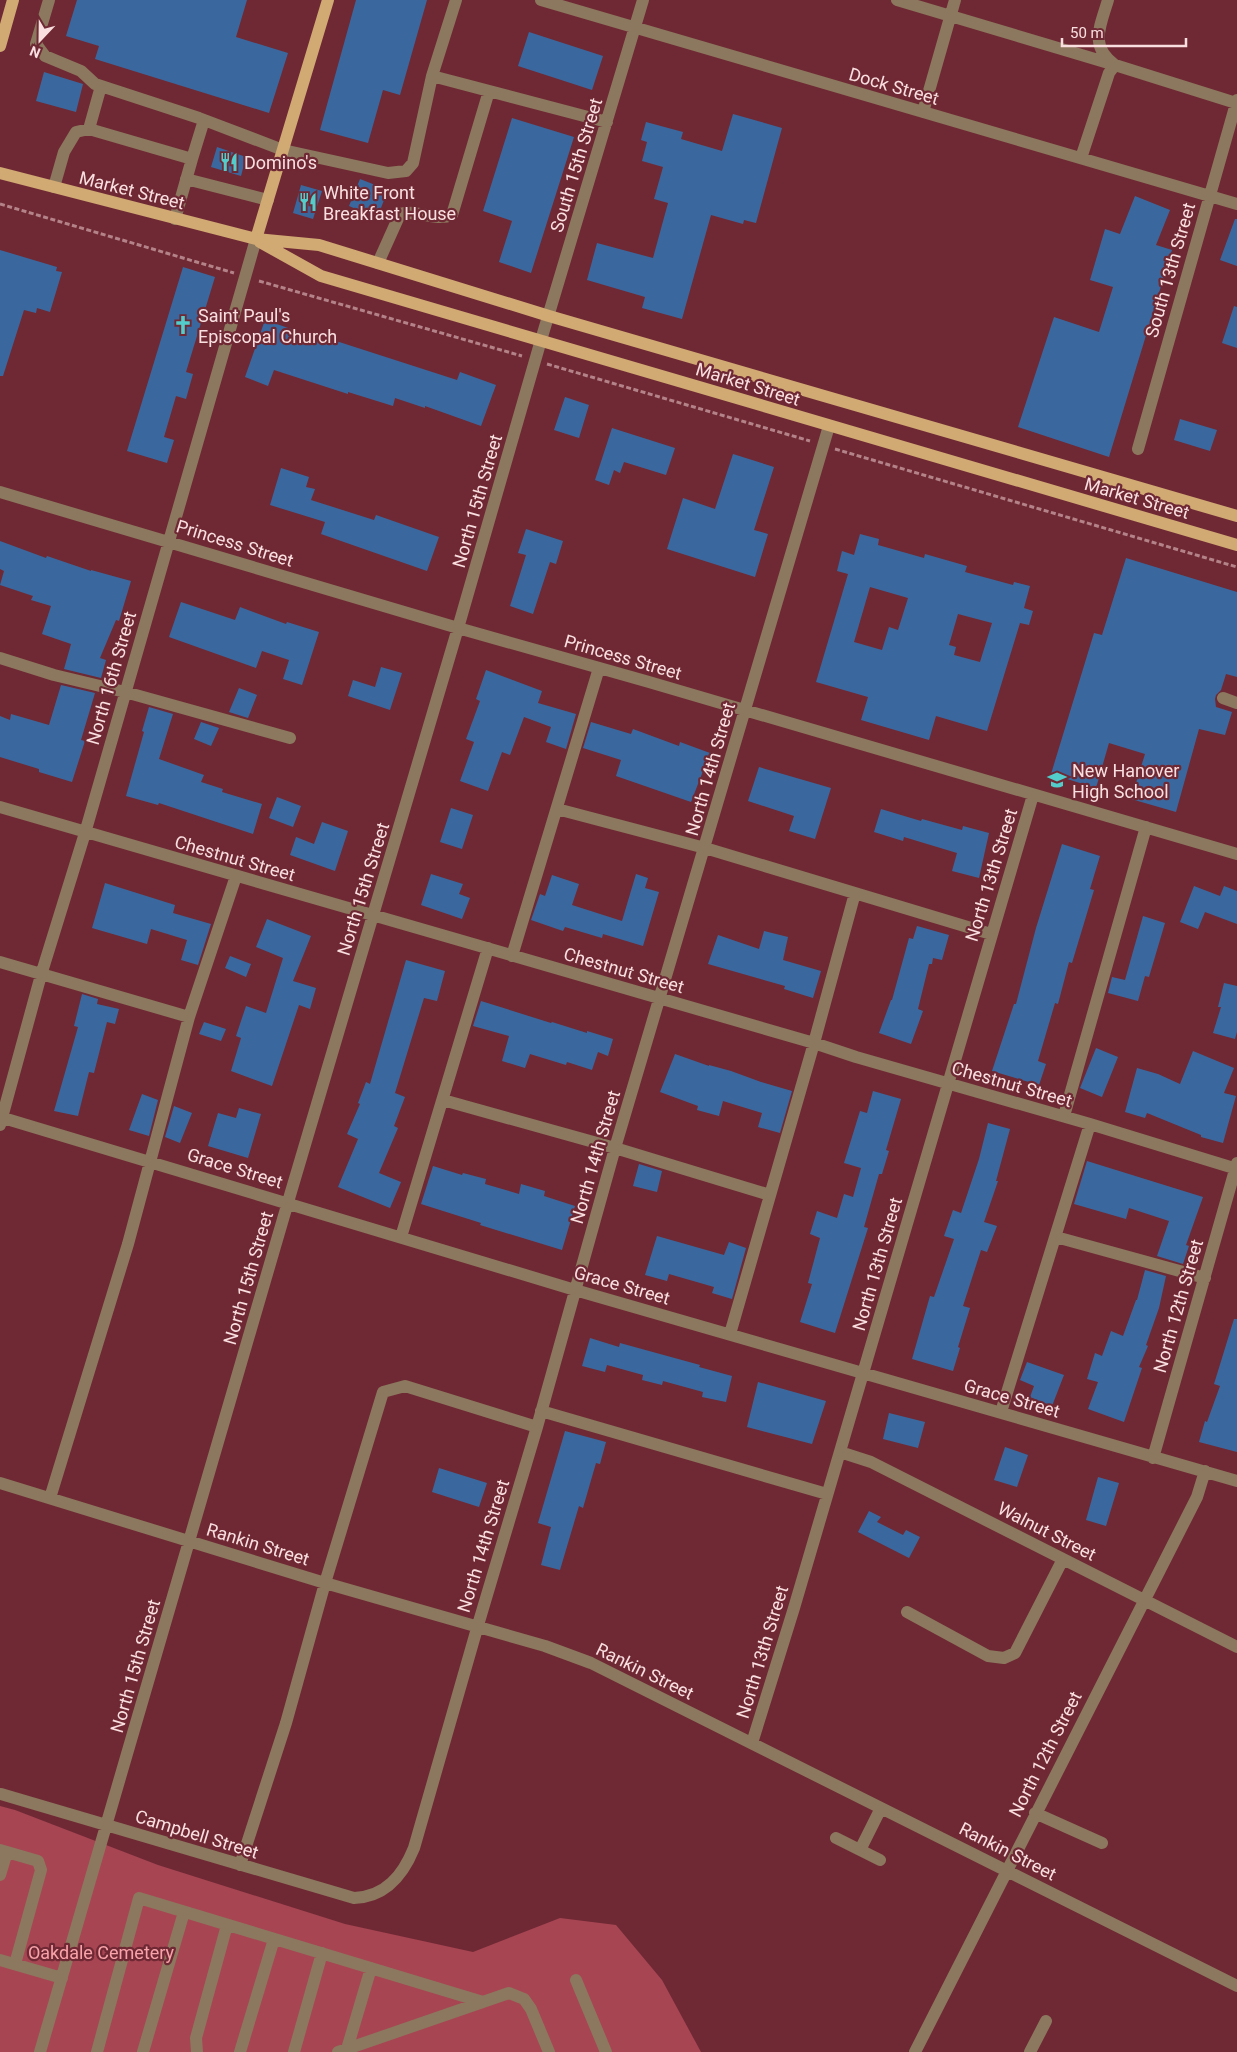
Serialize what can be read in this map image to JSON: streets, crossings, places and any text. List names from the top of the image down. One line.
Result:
{"streets":{"main road":["Market Street"],"street":["Dock Street","South 15th Street","South 13th Street","North 15th Street","Princess Street","North 16th Street","North 14th Street","Chestnut Street","North 13th Street","Grace Street","North 12th Street","Walnut Street","Rankin Street","Campbell Street"]},"crossings":[["Dock Street","South 15th Street"],["Dock Street","South 13th Street"],["South 15th Street","Market Street"],["South 15th Street","North 15th Street"],["Market Street","North 15th Street"],["Market Street","North 16th Street"],["Market Street","North 14th Street"],["North 15th Street","Princess Street"],["North 15th Street","Chestnut Street"],["North 15th Street","Grace Street"],["North 15th Street","Rankin Street"],["North 15th Street","Campbell Street"],["Princess Street","North 16th Street"],["Princess Street","North 14th Street"],["Princess Street","North 13th Street"],["North 16th Street","Chestnut Street"],["North 16th Street","Grace Street"],["North 14th Street","Chestnut Street"],["North 14th Street","Grace Street"],["North 14th Street","Rankin Street"],["North 14th Street","Campbell Street"],["Chestnut Street","North 13th Street"],["Chestnut Street","North 12th Street"],["North 13th Street","Grace Street"],["North 13th Street","Walnut Street"],["North 13th Street","Rankin Street"],["Grace Street","North 12th Street"],["North 12th Street","Walnut Street"],["North 12th Street","Rankin Street"]],"parks":["Oakdale Cemetery"],"places":{"restaurant":["Domino's","White Front Breakfast House"],"church":["Saint Paul's Episcopal Church"],"school or university":["New Hanover High School"]},"scale_bar":"50 m","north":"bottom"}
